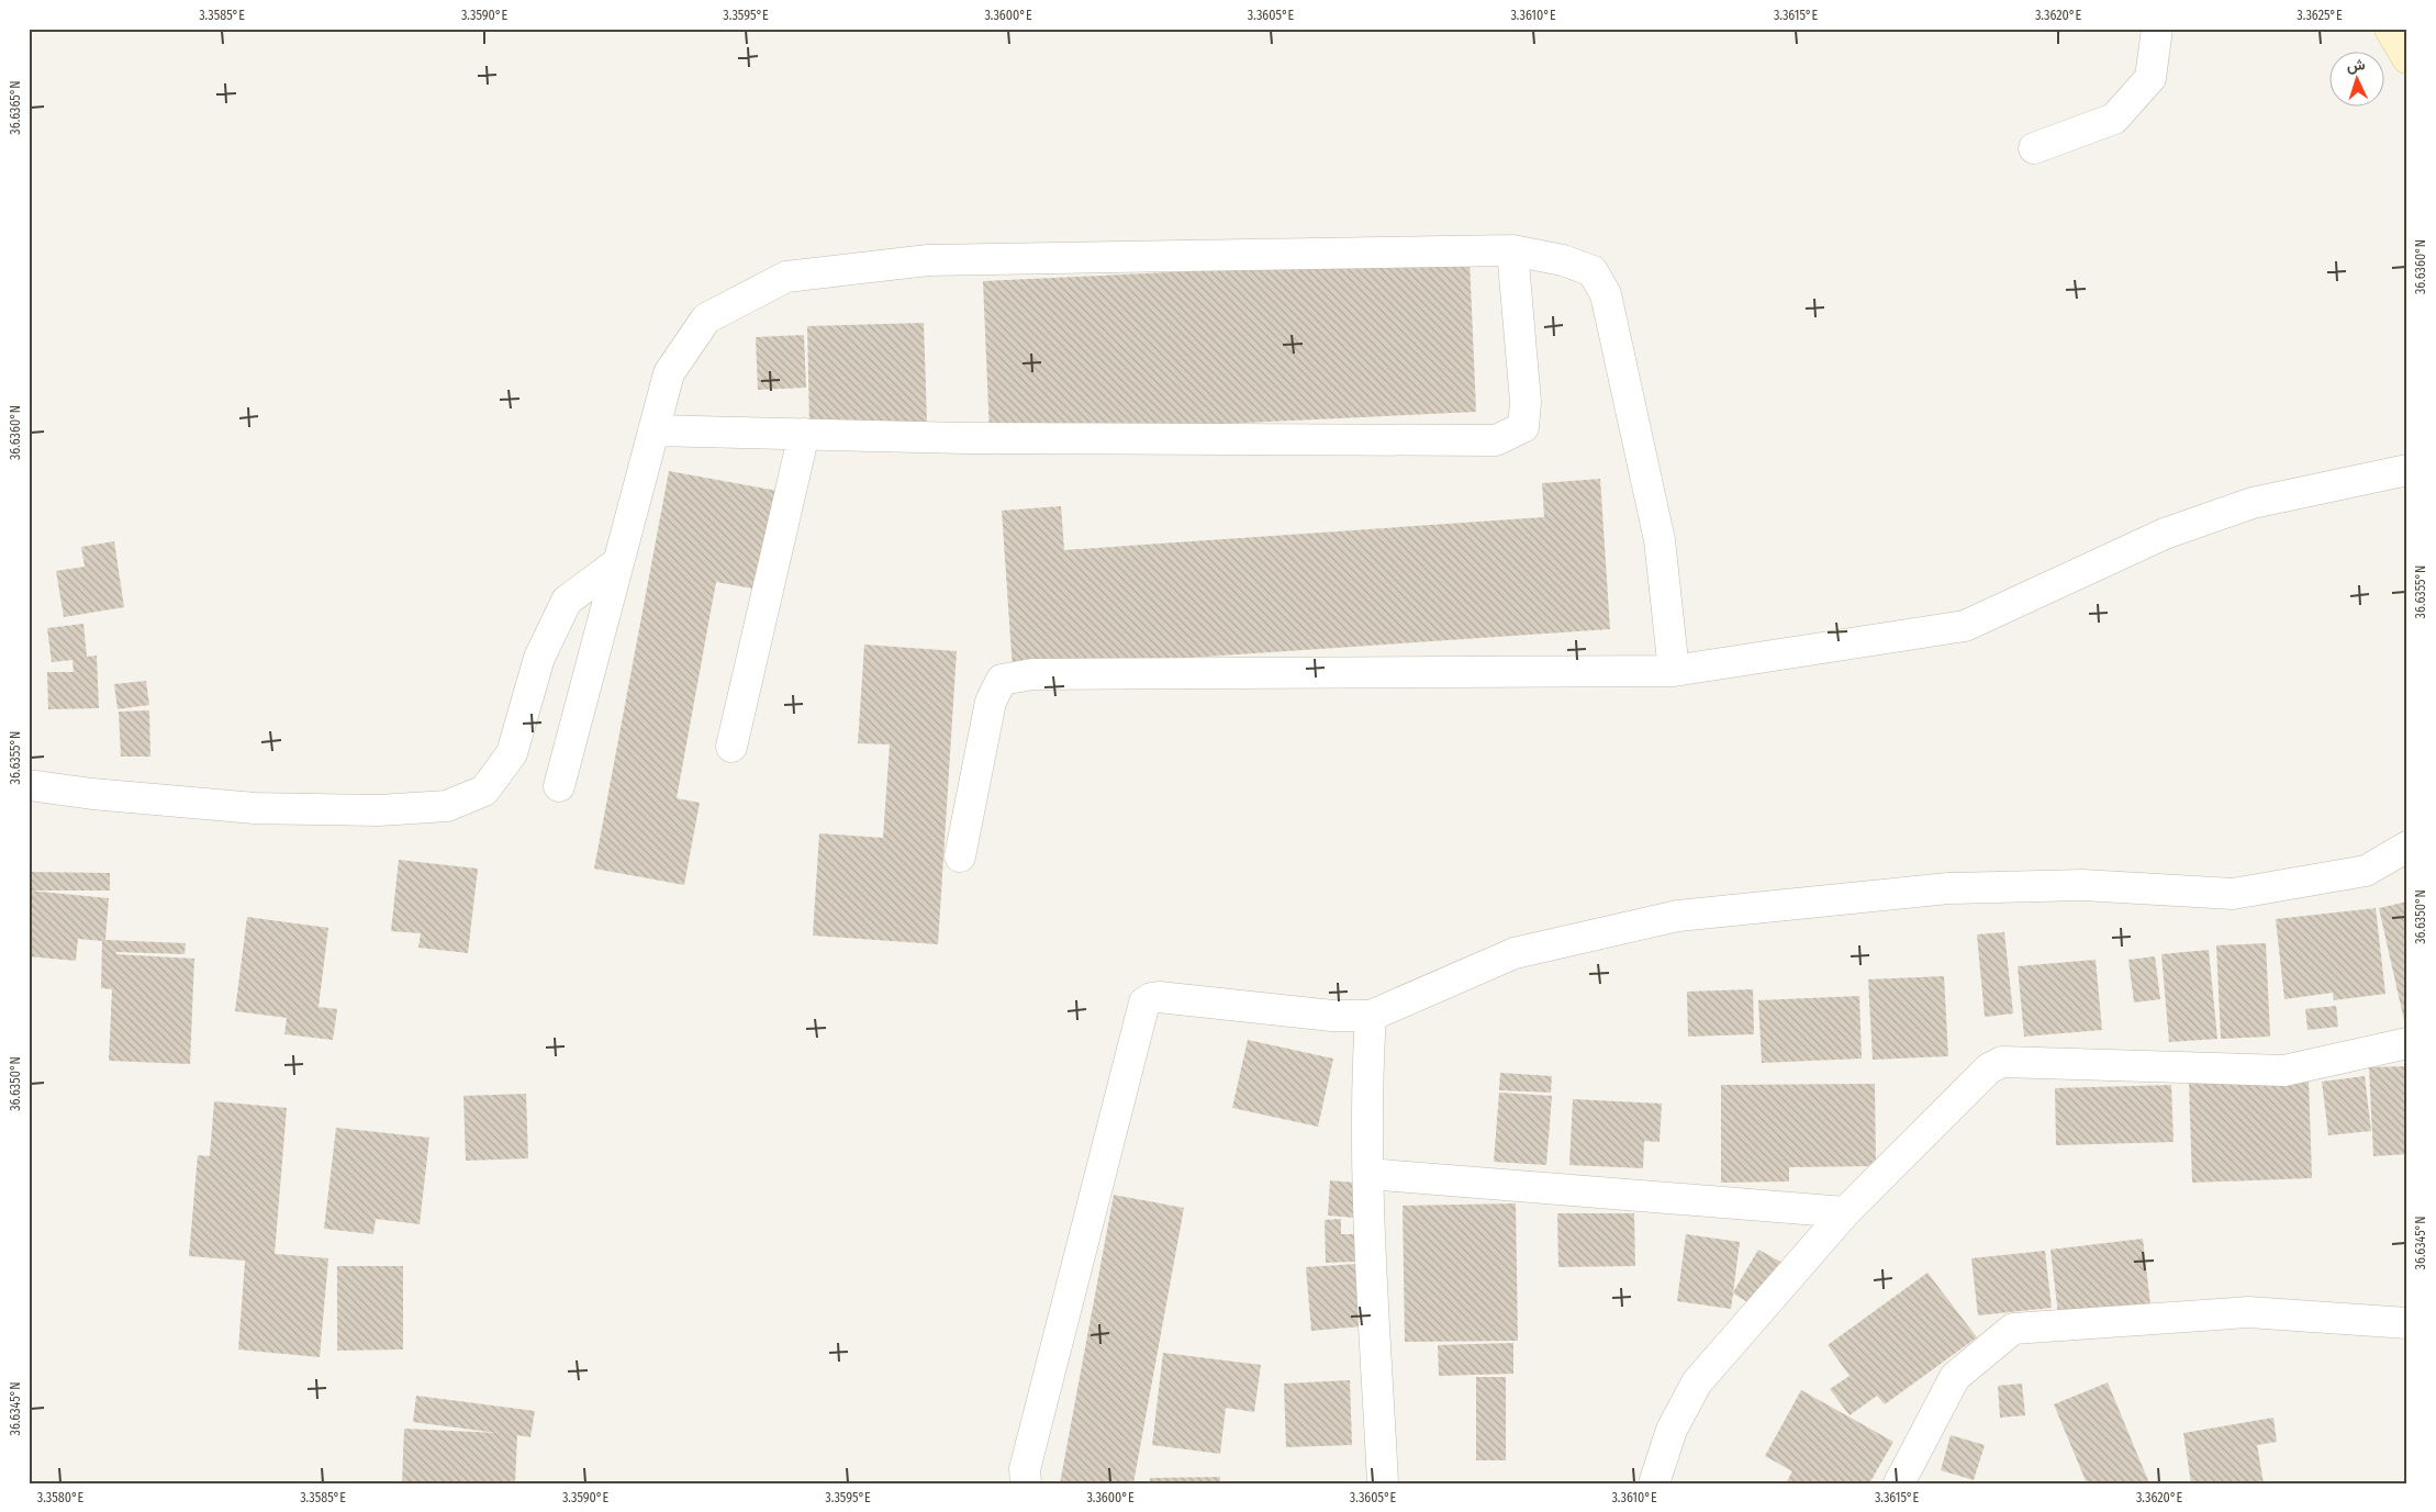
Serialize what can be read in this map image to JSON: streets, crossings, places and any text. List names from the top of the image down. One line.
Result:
{"north":"top","coordinates":["3.3585°E","3.3590°E","3.3595°E","3.3600°E","3.3605°E","3.3610°E","3.3615°E","3.3620°E","3.3625°E","36.6365°N","36.6360°N","36.6355°N","36.6350°N","36.6345°N","3.3580°E"]}
